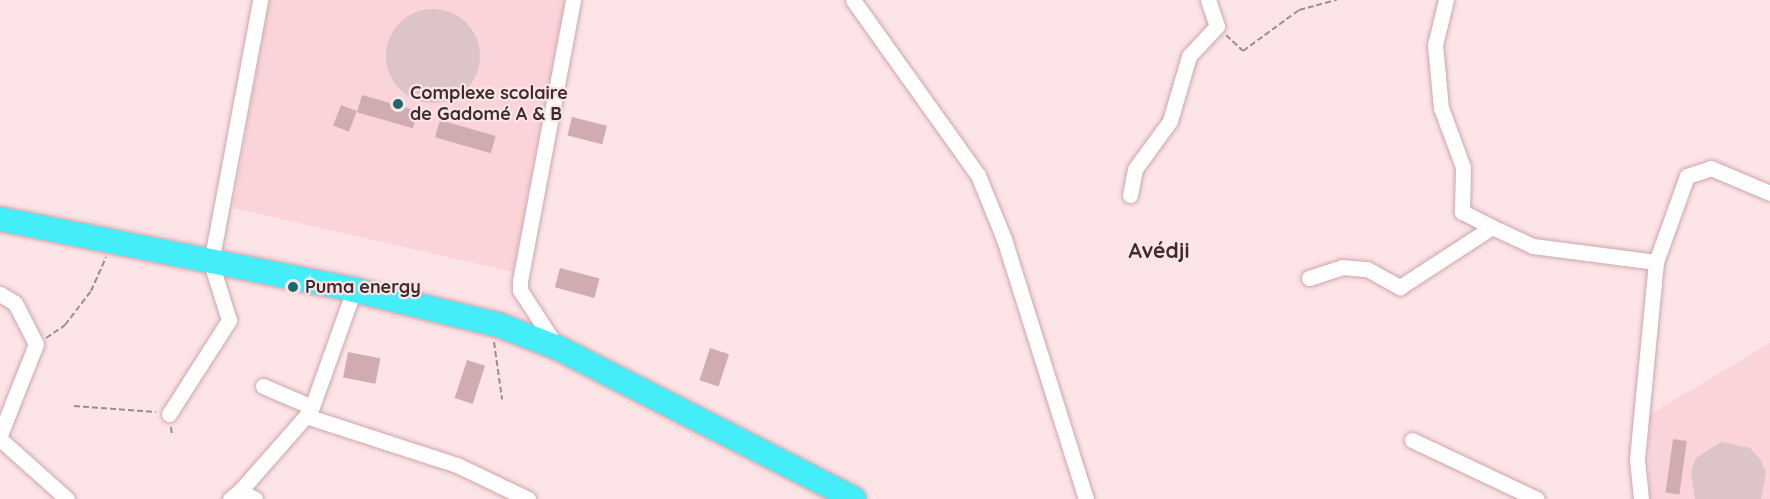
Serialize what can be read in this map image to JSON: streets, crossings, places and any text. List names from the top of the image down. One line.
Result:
{"districts":["Avédji"],"places":["Complexe scolaire de Gadomé A & B","Puma energy"]}
